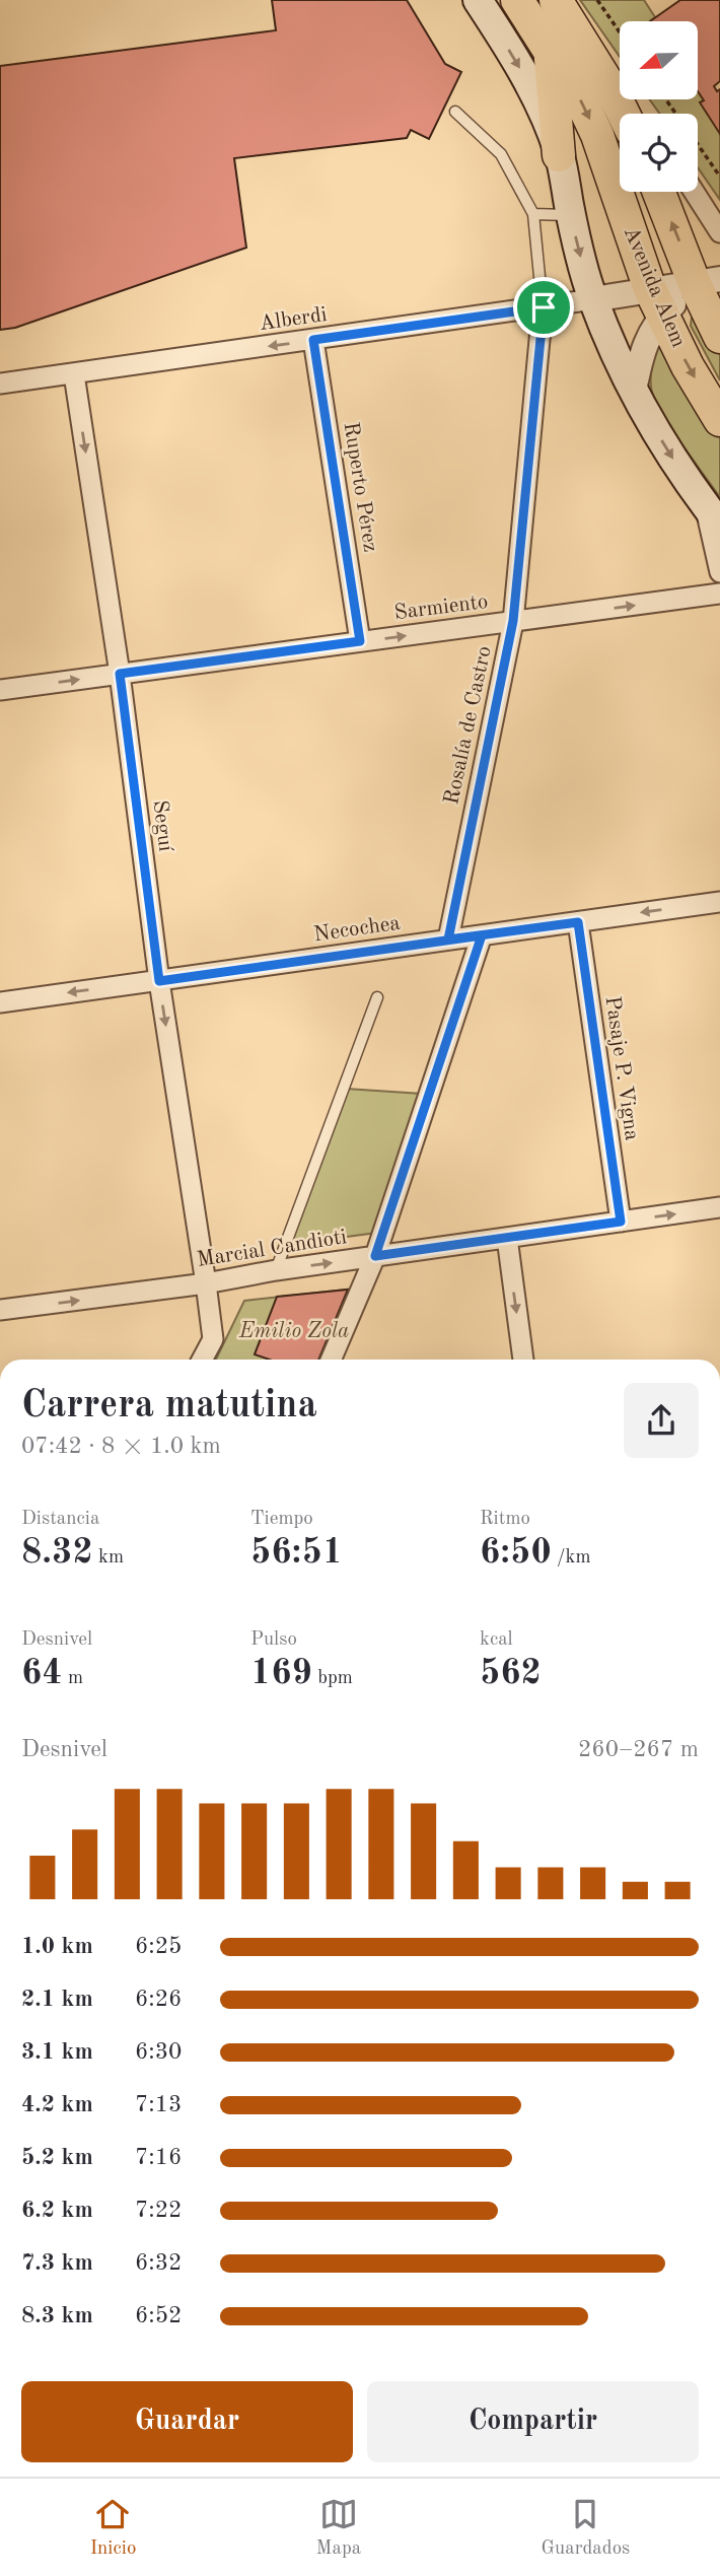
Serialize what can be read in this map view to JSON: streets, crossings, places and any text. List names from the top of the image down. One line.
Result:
{"streets":{"highway":["Avenida Alem"],"street":["Alberdi","Ruperto Pérez","Sarmiento","Rosalía de Castro","Seguí","Necochea","Pasaje P. Vigna","Marcial Candioti"]},"crossings":[["Alberdi","Ruperto Pérez"],["Alberdi","Rosalía de Castro"],["Alberdi","Seguí"],["Ruperto Pérez","Sarmiento"],["Sarmiento","Rosalía de Castro"],["Sarmiento","Seguí"],["Rosalía de Castro","Necochea"],["Seguí","Necochea"],["Seguí","Marcial Candioti"],["Necochea","Pasaje P. Vigna"],["Pasaje P. Vigna","Marcial Candioti"]],"one_way":["Alberdi","Sarmiento","Seguí","Necochea","Marcial Candioti"],"parks":["Emilio Zola"],"north":"left","page":{"heading":["Carrera matutina","07:42 · 8 × 1.0 km"],"stats":[["Distancia","8.32 km"],["Tiempo","56:51"],["Ritmo","6:50 /km"],["Desnivel","64 m"],["Pulso","169 bpm"],["kcal","562"]],"chart":["Desnivel","260–267 m"],"list":[{"name":"1.0 km","note":"6:25"},{"name":"2.1 km","note":"6:26"},{"name":"3.1 km","note":"6:30"},{"name":"4.2 km","note":"7:13"},{"name":"5.2 km","note":"7:16"},{"name":"6.2 km","note":"7:22"},{"name":"7.3 km","note":"6:32"},{"name":"8.3 km","note":"6:52"}],"buttons":["Guardar","Compartir"],"tabs":["Inicio","Mapa","Guardados"]}}
